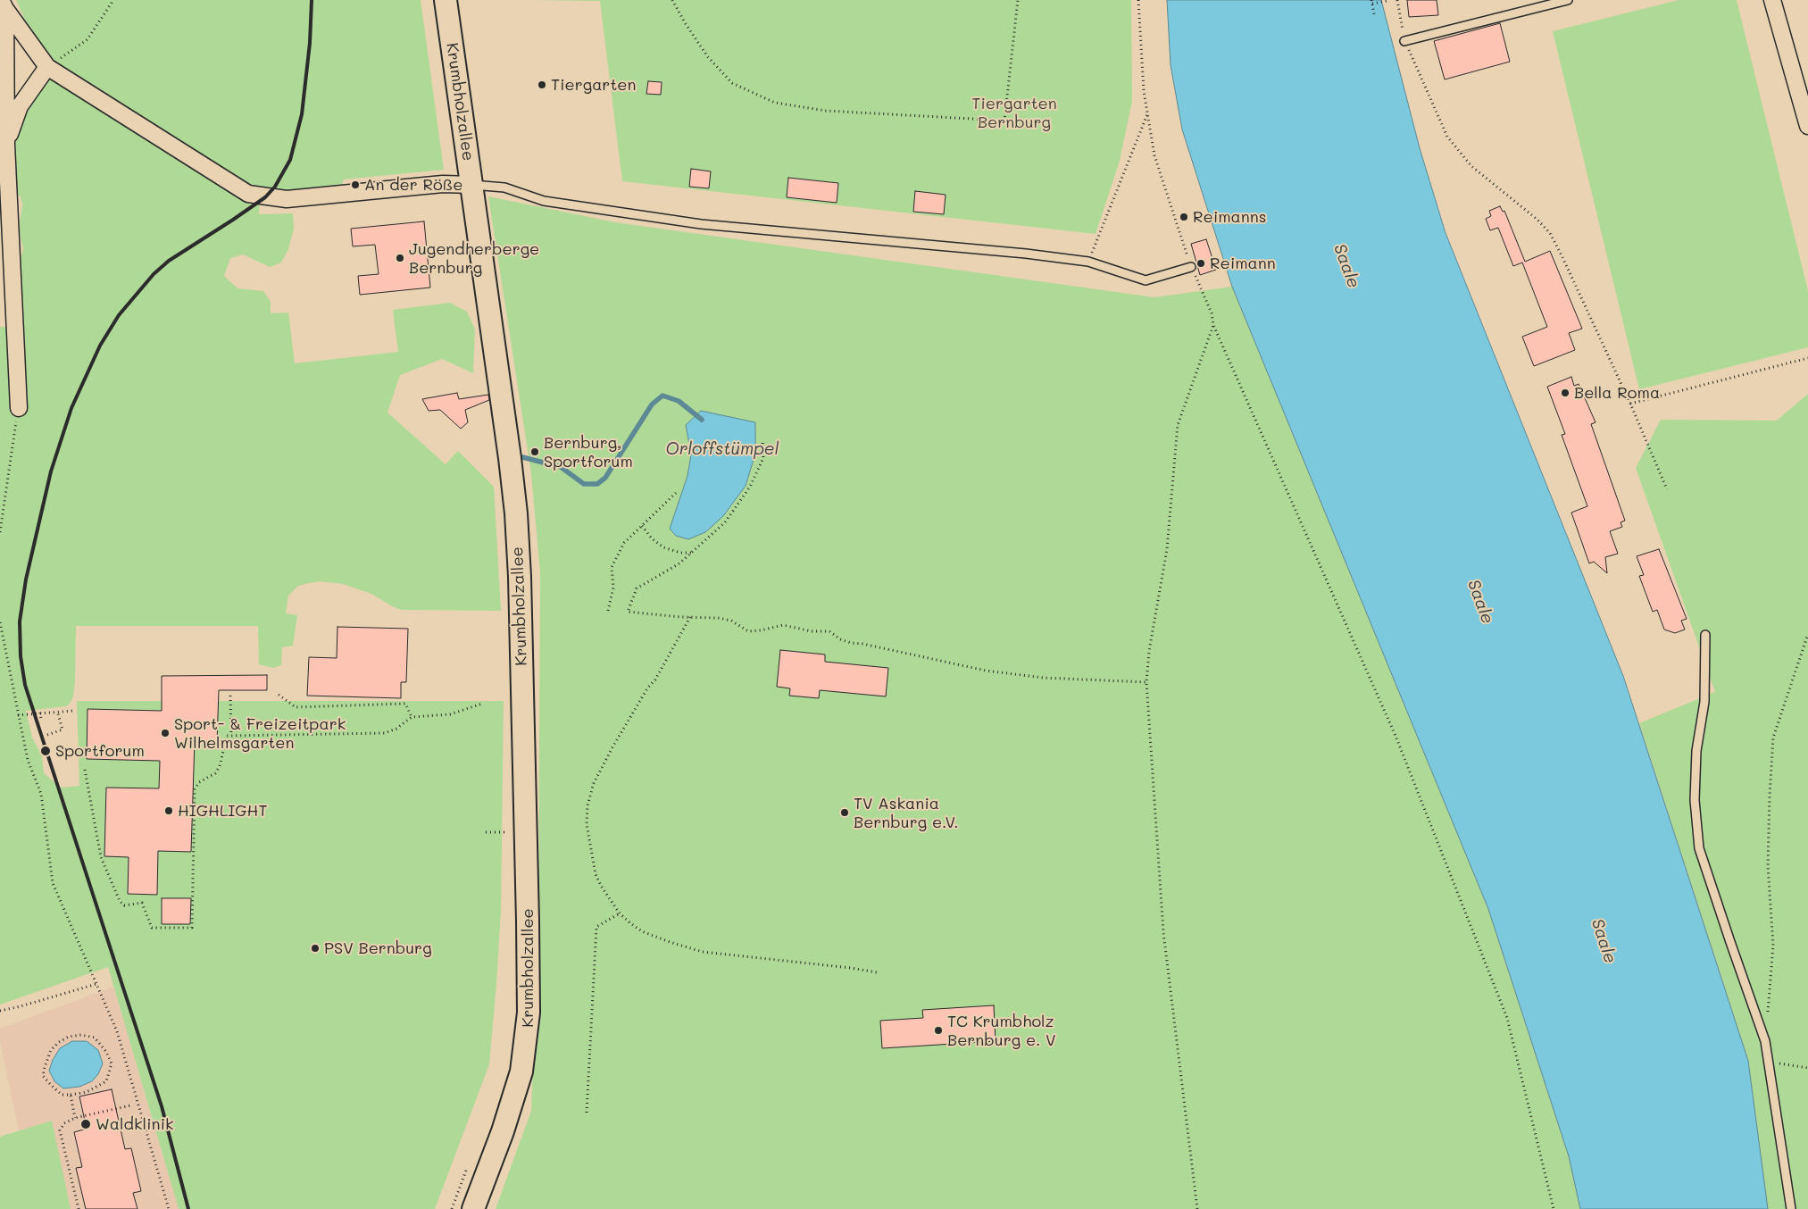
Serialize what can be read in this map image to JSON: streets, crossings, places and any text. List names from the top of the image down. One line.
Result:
{"streets":{"street":["Krumbholzallee"]},"water":["Saale","Orloffstümpel"],"parks":["Tiergarten Bernburg"],"places":["Tiergarten","An der Röße","Reimanns","Jugendherberge Bernburg","Reimann","Bella Roma","Bernburg, Sportforum","Sport- & Freizeitpark Wilhelmsgarten","Sportforum","HIGHLIGHT","TV Askania Bernburg e.V.","PSV Bernburg","TC Krumbholz Bernburg e. V","Waldklinik"]}
